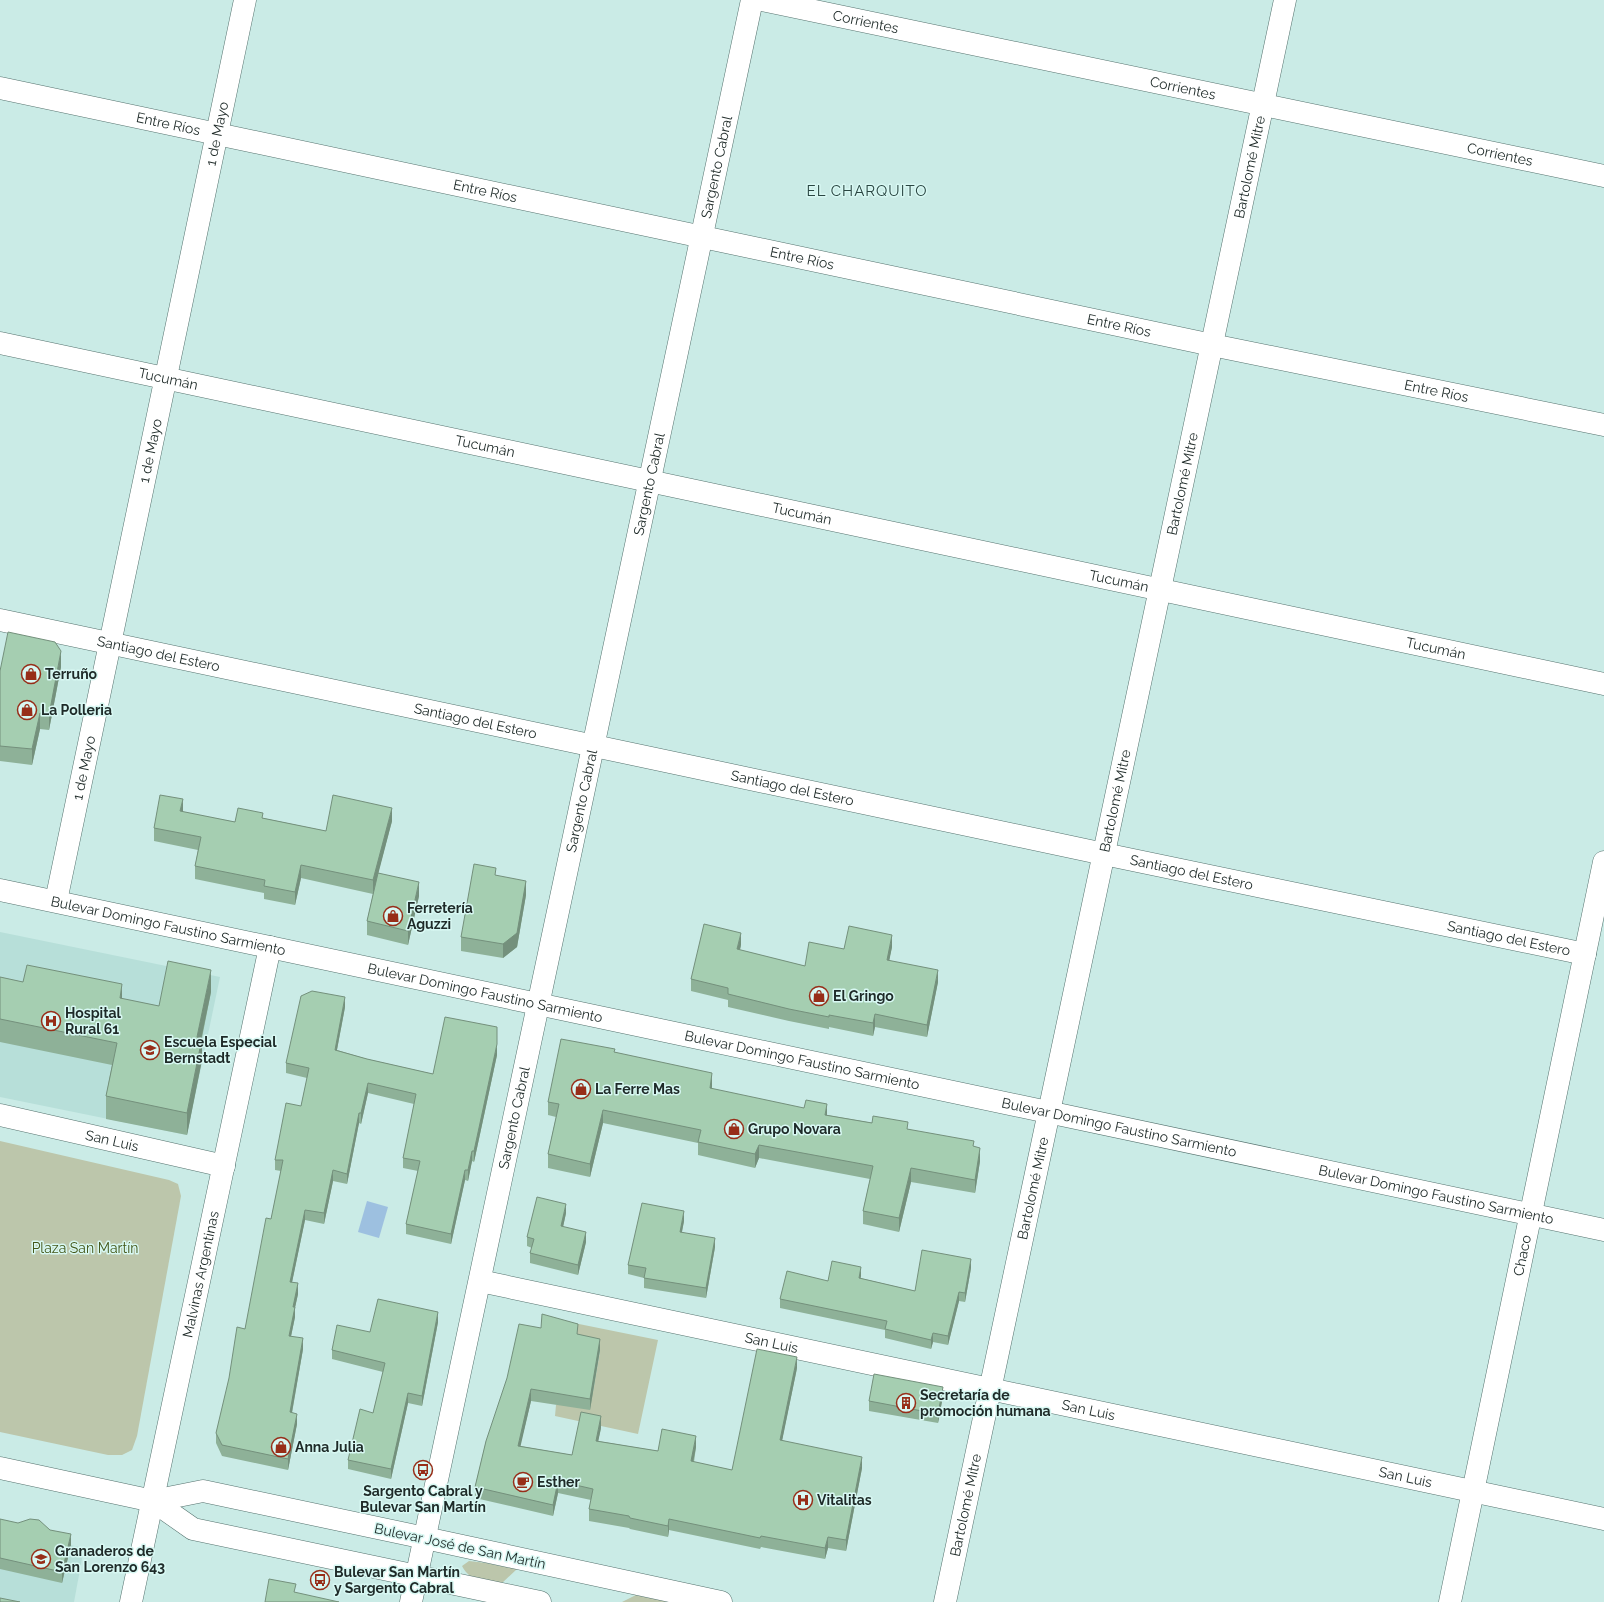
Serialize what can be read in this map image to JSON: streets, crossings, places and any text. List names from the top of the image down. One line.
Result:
{"streets":{"street":["Corrientes","Entre Ríos","1 de Mayo","Sargento Cabral","Bartolomé Mitre","Tucumán","Santiago del Estero","Bulevar Domingo Faustino Sarmiento","San Luis","Chaco","Malvinas Argentinas","Bulevar José de San Martín"]},"crossings":[["Corrientes","Bartolomé Mitre"],["Entre Ríos","1 de Mayo"],["Entre Ríos","Sargento Cabral"],["Entre Ríos","Bartolomé Mitre"],["1 de Mayo","Tucumán"],["1 de Mayo","Santiago del Estero"],["1 de Mayo","Bulevar Domingo Faustino Sarmiento"],["Sargento Cabral","Tucumán"],["Sargento Cabral","Santiago del Estero"],["Sargento Cabral","Bulevar Domingo Faustino Sarmiento"],["Sargento Cabral","San Luis"],["Sargento Cabral","Bulevar José de San Martín"],["Bartolomé Mitre","Tucumán"],["Bartolomé Mitre","Santiago del Estero"],["Bartolomé Mitre","Bulevar Domingo Faustino Sarmiento"],["Bartolomé Mitre","San Luis"],["Santiago del Estero","Chaco"],["Bulevar Domingo Faustino Sarmiento","Chaco"],["Bulevar Domingo Faustino Sarmiento","Malvinas Argentinas"],["San Luis","Chaco"],["San Luis","Malvinas Argentinas"],["Malvinas Argentinas","Bulevar José de San Martín"]],"districts":["EL CHARQUITO"],"parks":["Plaza San Martín"],"places":{"shop":["Terruño","La Polleria","Ferretería Aguzzi","El Gringo","La Ferre Mas","Grupo Novara","Anna Julia"],"hospital":["Hospital Rural 61","Vitalitas"],"school or university":["Escuela Especial Bernstadt","Granaderos de San Lorenzo 643"],"building":["Secretaría de promoción humana"],"bus stop":["Sargento Cabral y Bulevar San Martín","Bulevar San Martín y Sargento Cabral"],"cafe":["Esther"]}}
